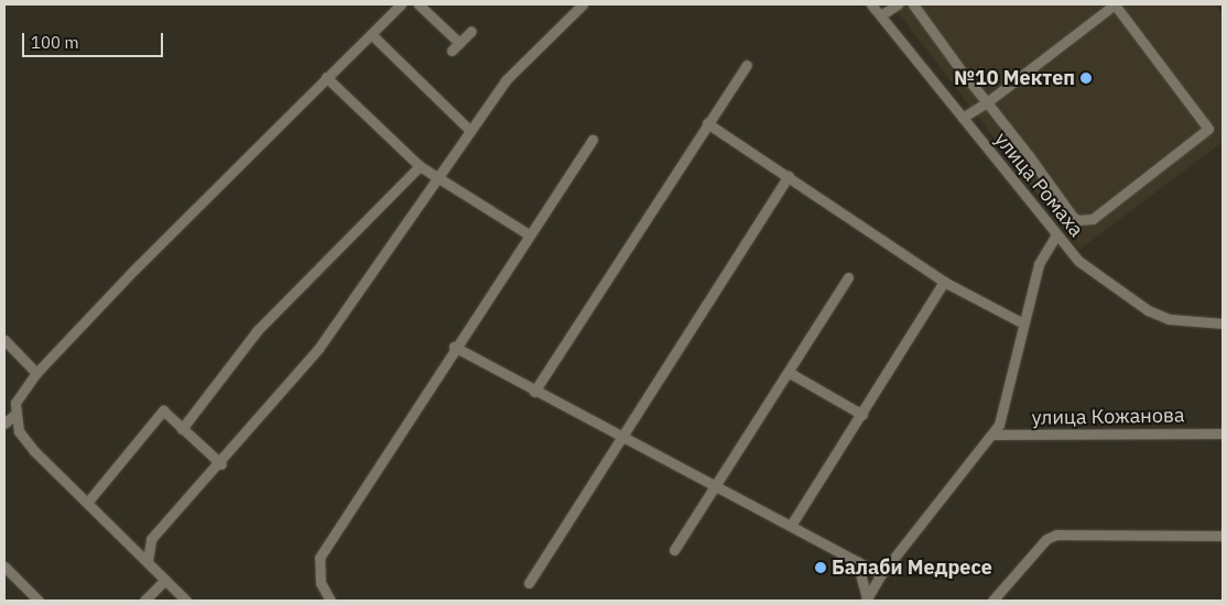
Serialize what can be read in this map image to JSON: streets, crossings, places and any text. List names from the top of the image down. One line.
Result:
{"streets":{"street":["улица Ромаха","улица Кожанова"]},"places":["№10 Мектеп","Балаби Медресе"],"scale_bar":"100 m"}
